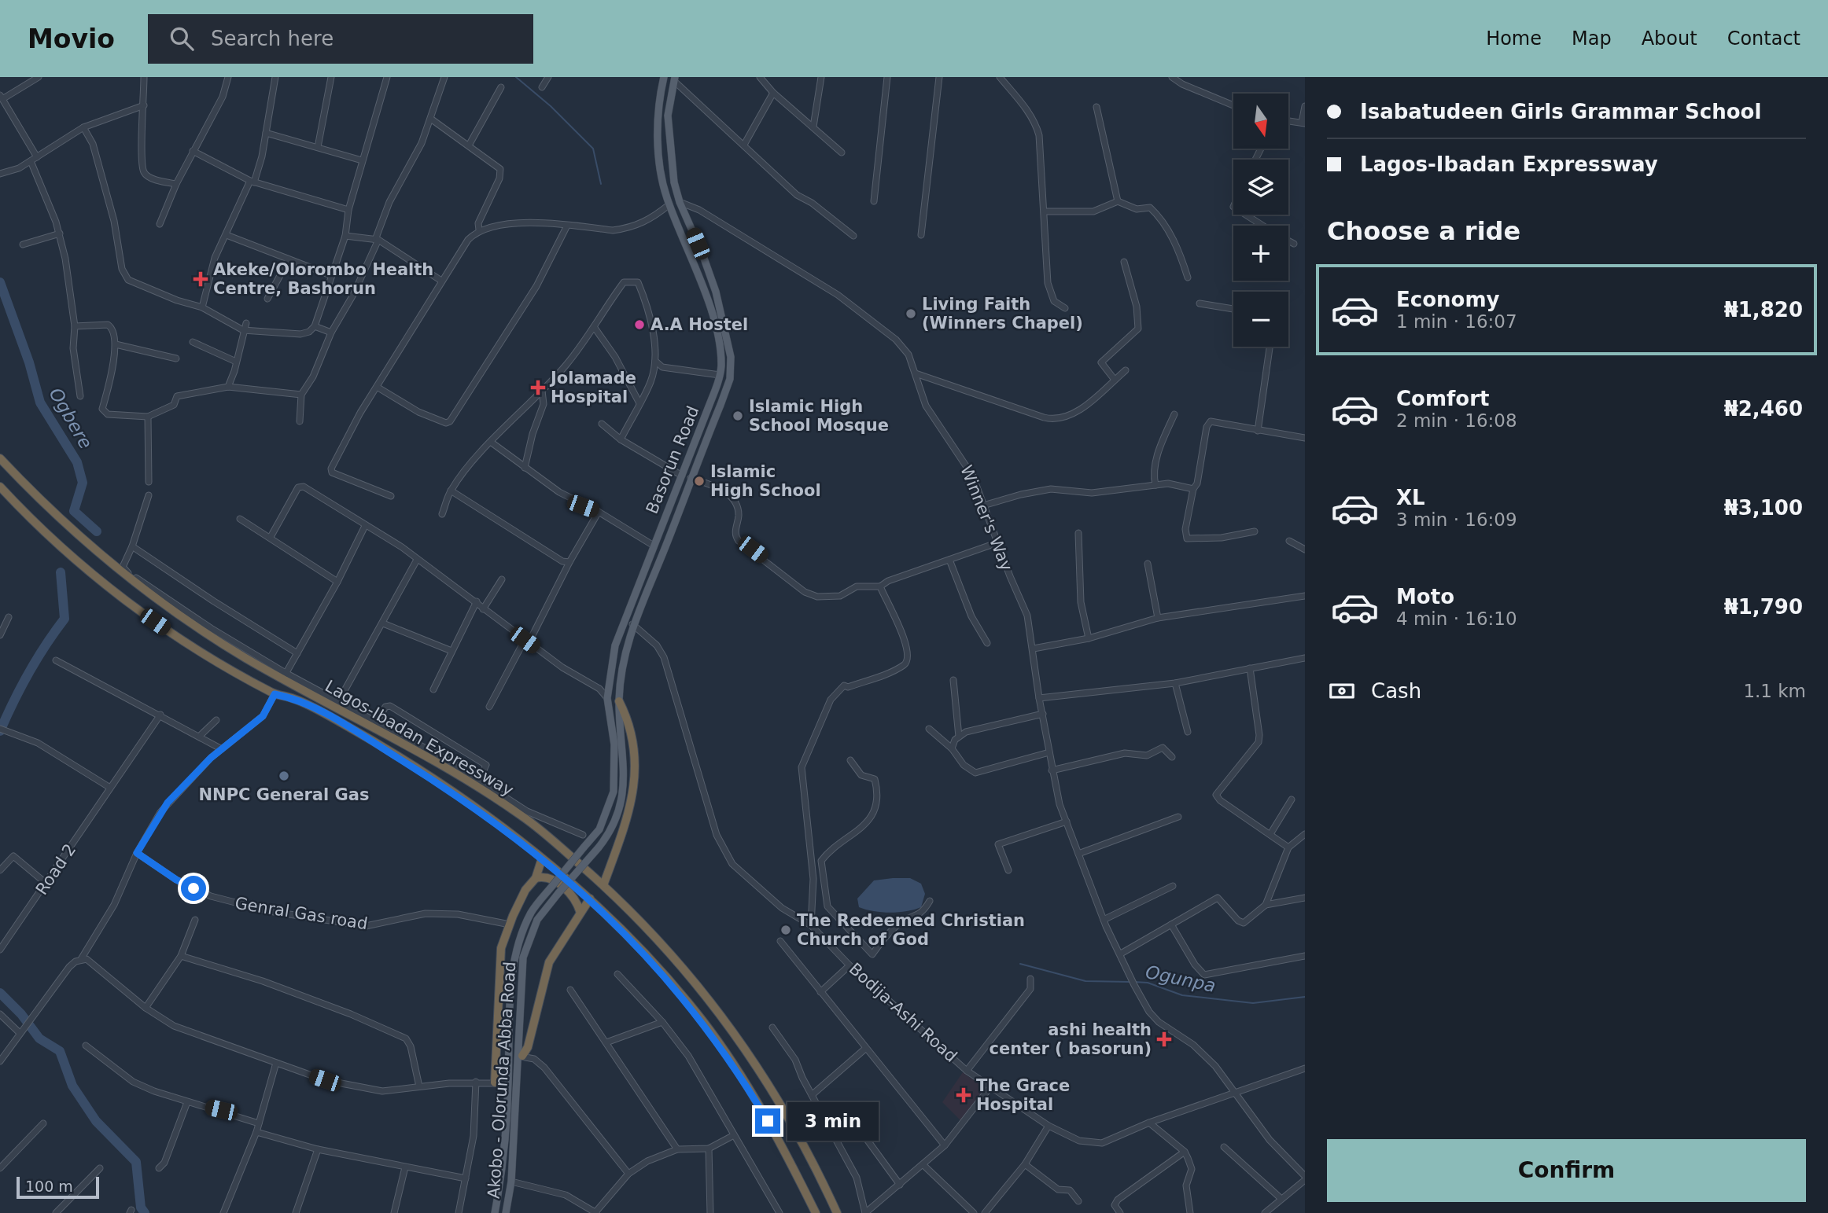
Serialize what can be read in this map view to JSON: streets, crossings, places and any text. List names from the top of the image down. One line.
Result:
{"streets":{"highway":["Lagos-Ibadan Expressway"],"main road":["Basorun Road","Akobo - Olorunda Abba Road"],"street":["Winner's Way","Road 2","Genral Gas road","Bodija-Ashi Road"]},"crossings":[["Basorun Road","Winner's Way"],["Basorun Road","Bodija-Ashi Road"],["Basorun Road","Akobo - Olorunda Abba Road"],["Winner's Way","Bodija-Ashi Road"]],"water":["Ogbere","Ogunpa"],"places":{"health":["Akeke/Olorombo Health Centre, Bashorun","Jolamade Hospital","ashi health center ( basorun)","The Grace Hospital"],"other":["Living Faith (Winners Chapel)","A.A Hostel","Islamic High School Mosque","Islamic High School","NNPC General Gas","The Redeemed Christian Church of God"]},"scale_bar":"100 m","north":"bottom","page":{"header":"Movio","search":"Search here","nav":["Home","Map","About","Contact"],"banner":["Isabatudeen Girls Grammar School","Lagos-Ibadan Expressway"],"map_buttons":["+","−"],"heading":"Choose a ride","list":[{"name":"Economy","note":"1 min · 16:07","value":"₦1,820"},{"name":"Comfort","note":"2 min · 16:08","value":"₦2,460"},{"name":"XL","note":"3 min · 16:09","value":"₦3,100"},{"name":"Moto","note":"4 min · 16:10","value":"₦1,790"}],"pay":["Cash","1.1 km"],"bubble":"3 min","buttons":"Confirm","scale":"100 m"}}
